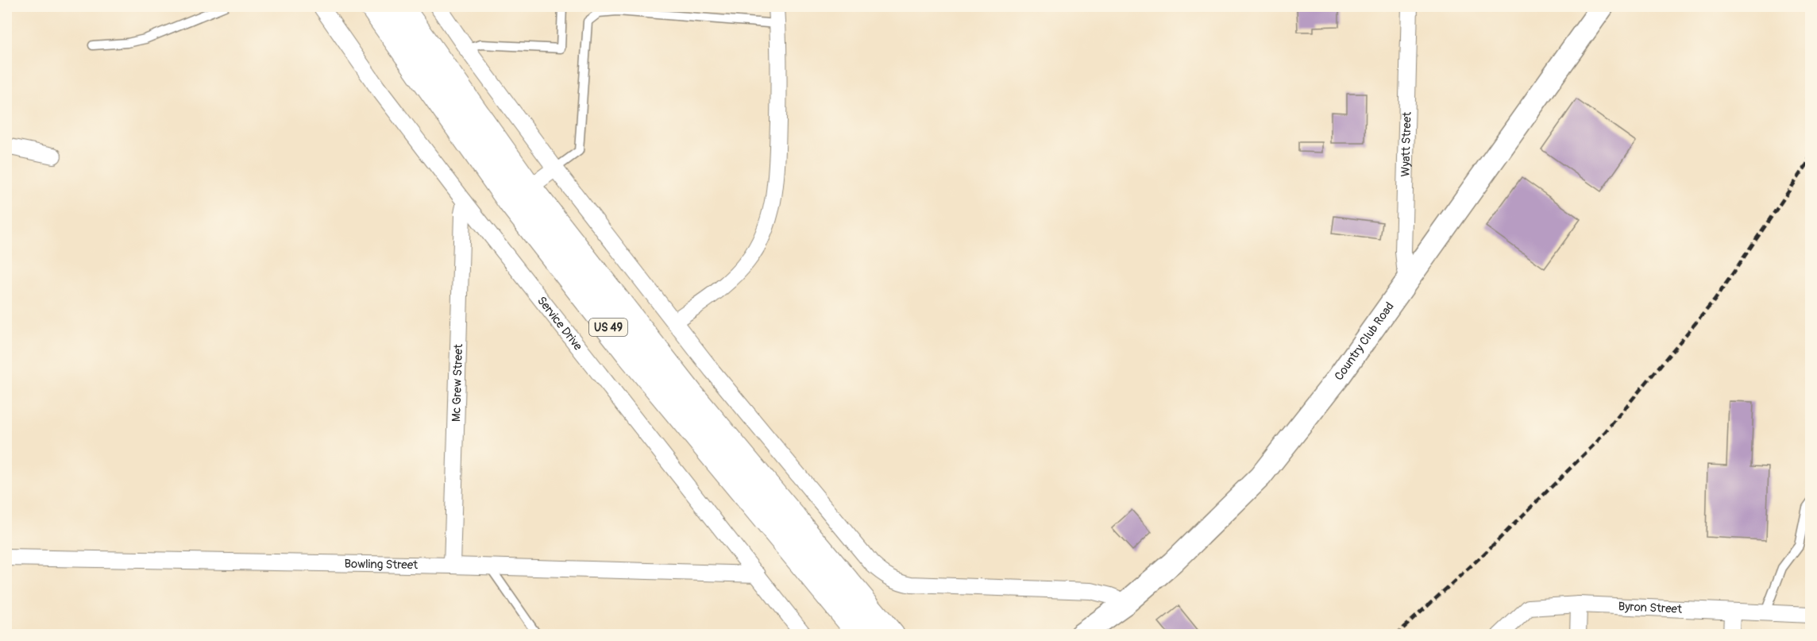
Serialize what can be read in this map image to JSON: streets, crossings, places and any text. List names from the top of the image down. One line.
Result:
{"streets":{"main road":["US 49"],"street":["Wyatt Street","Service Drive","Country Club Road","Mc Grew Street","Bowling Street","Byron Street"]},"crossings":[["Wyatt Street","Country Club Road"],["Service Drive","Mc Grew Street"],["Service Drive","Bowling Street"],["Mc Grew Street","Bowling Street"]]}
